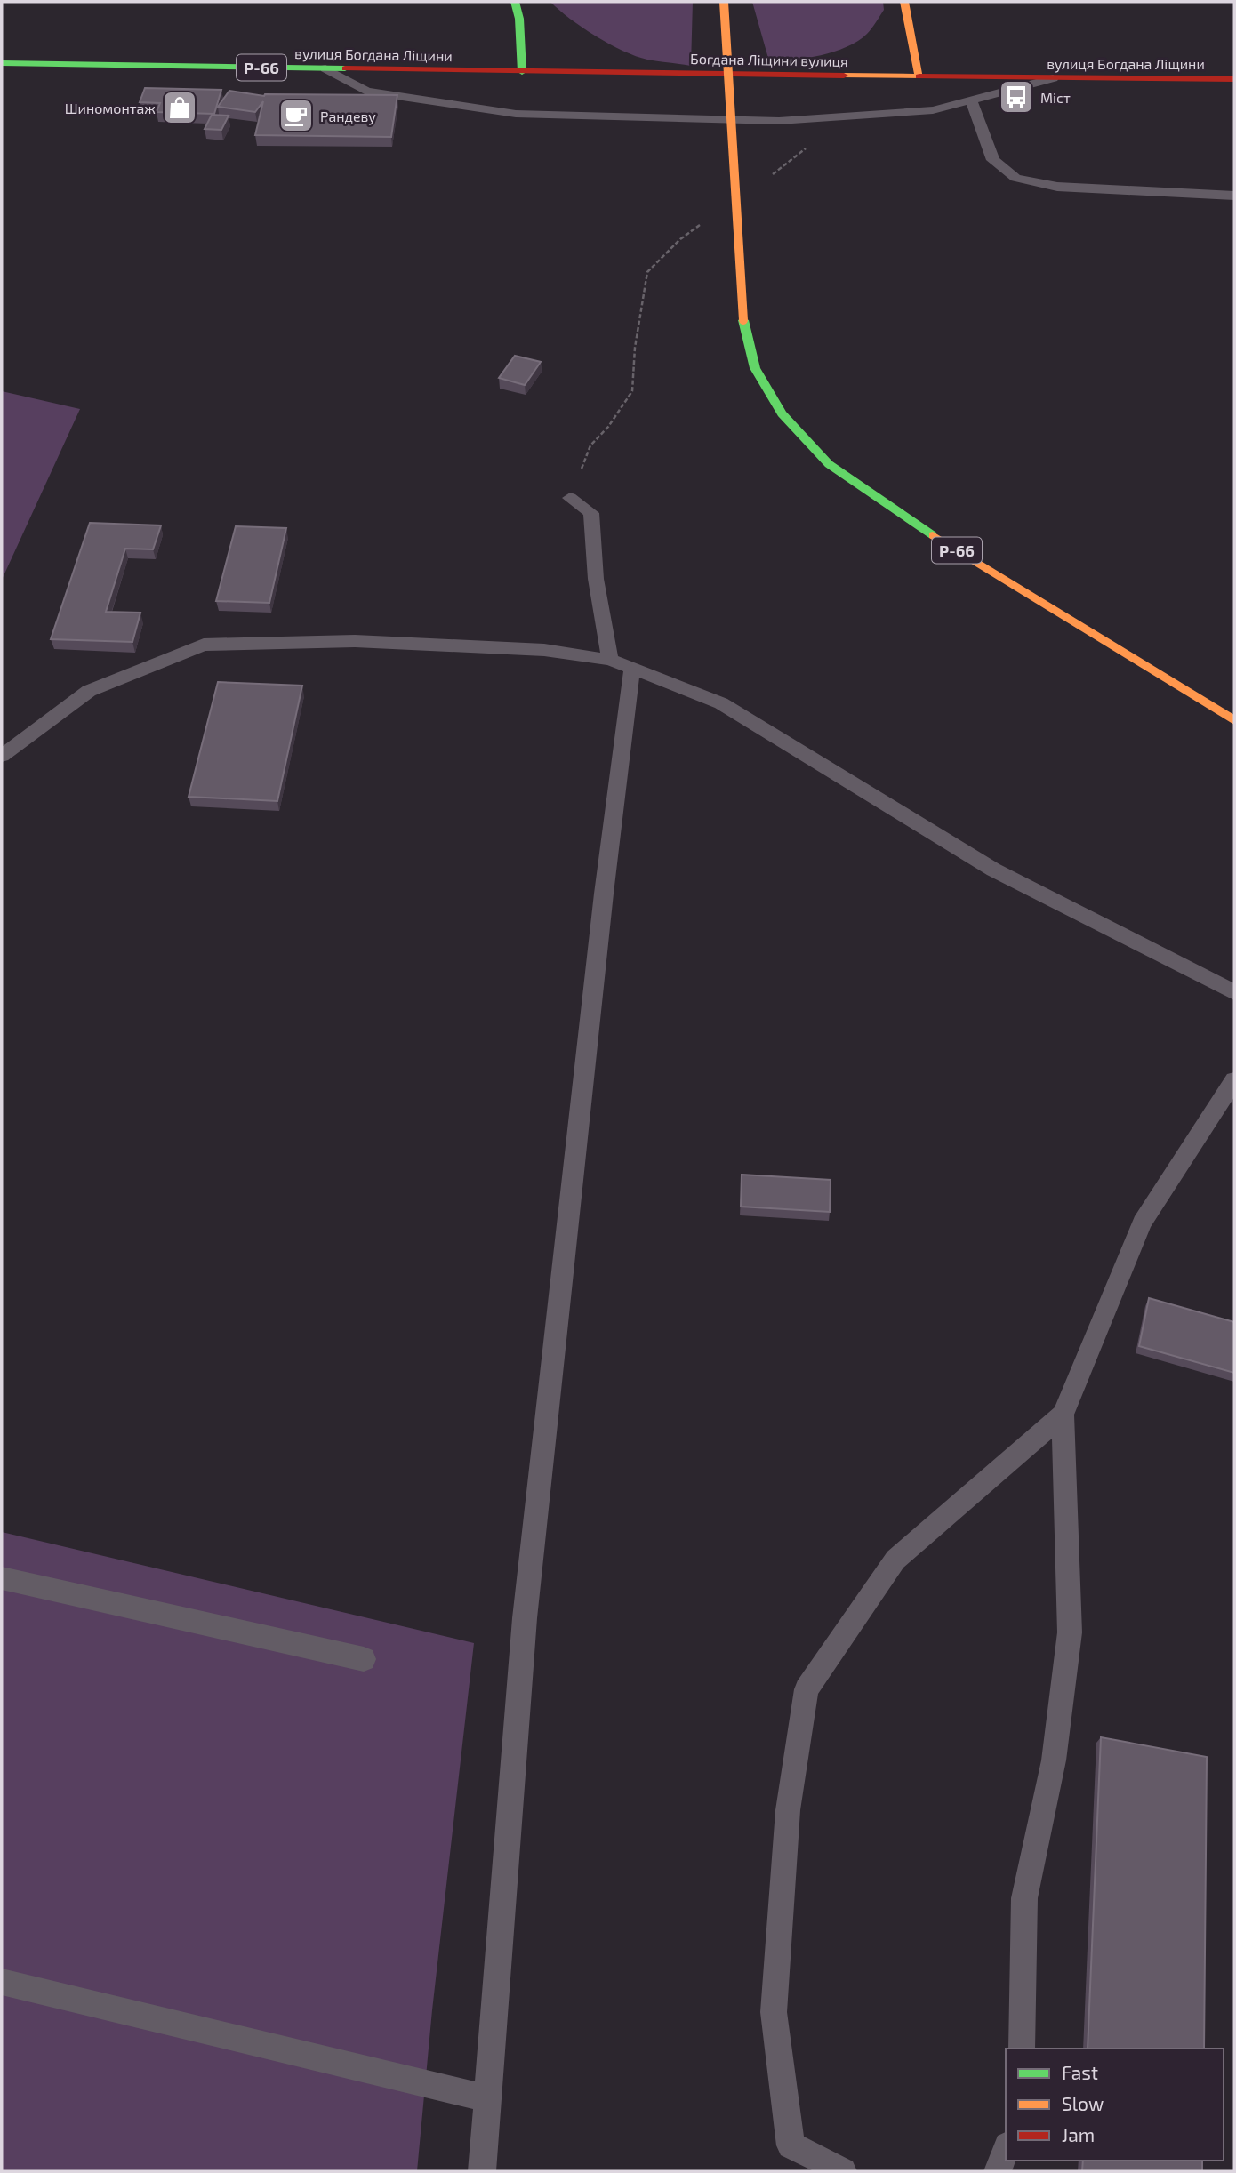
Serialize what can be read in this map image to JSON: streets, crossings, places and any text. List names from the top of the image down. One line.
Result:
{"streets":{"main road":["вулиця Богдана Ліщини","Богдана Ліщини вулиця","Р-66"]},"crossings":[["вулиця Богдана Ліщини","Богдана Ліщини вулиця"]],"places":{"bus stop":["Міст"],"shop":["Шиномонтаж"],"cafe":["Рандеву"]},"legend":["Fast","Slow","Jam"]}
